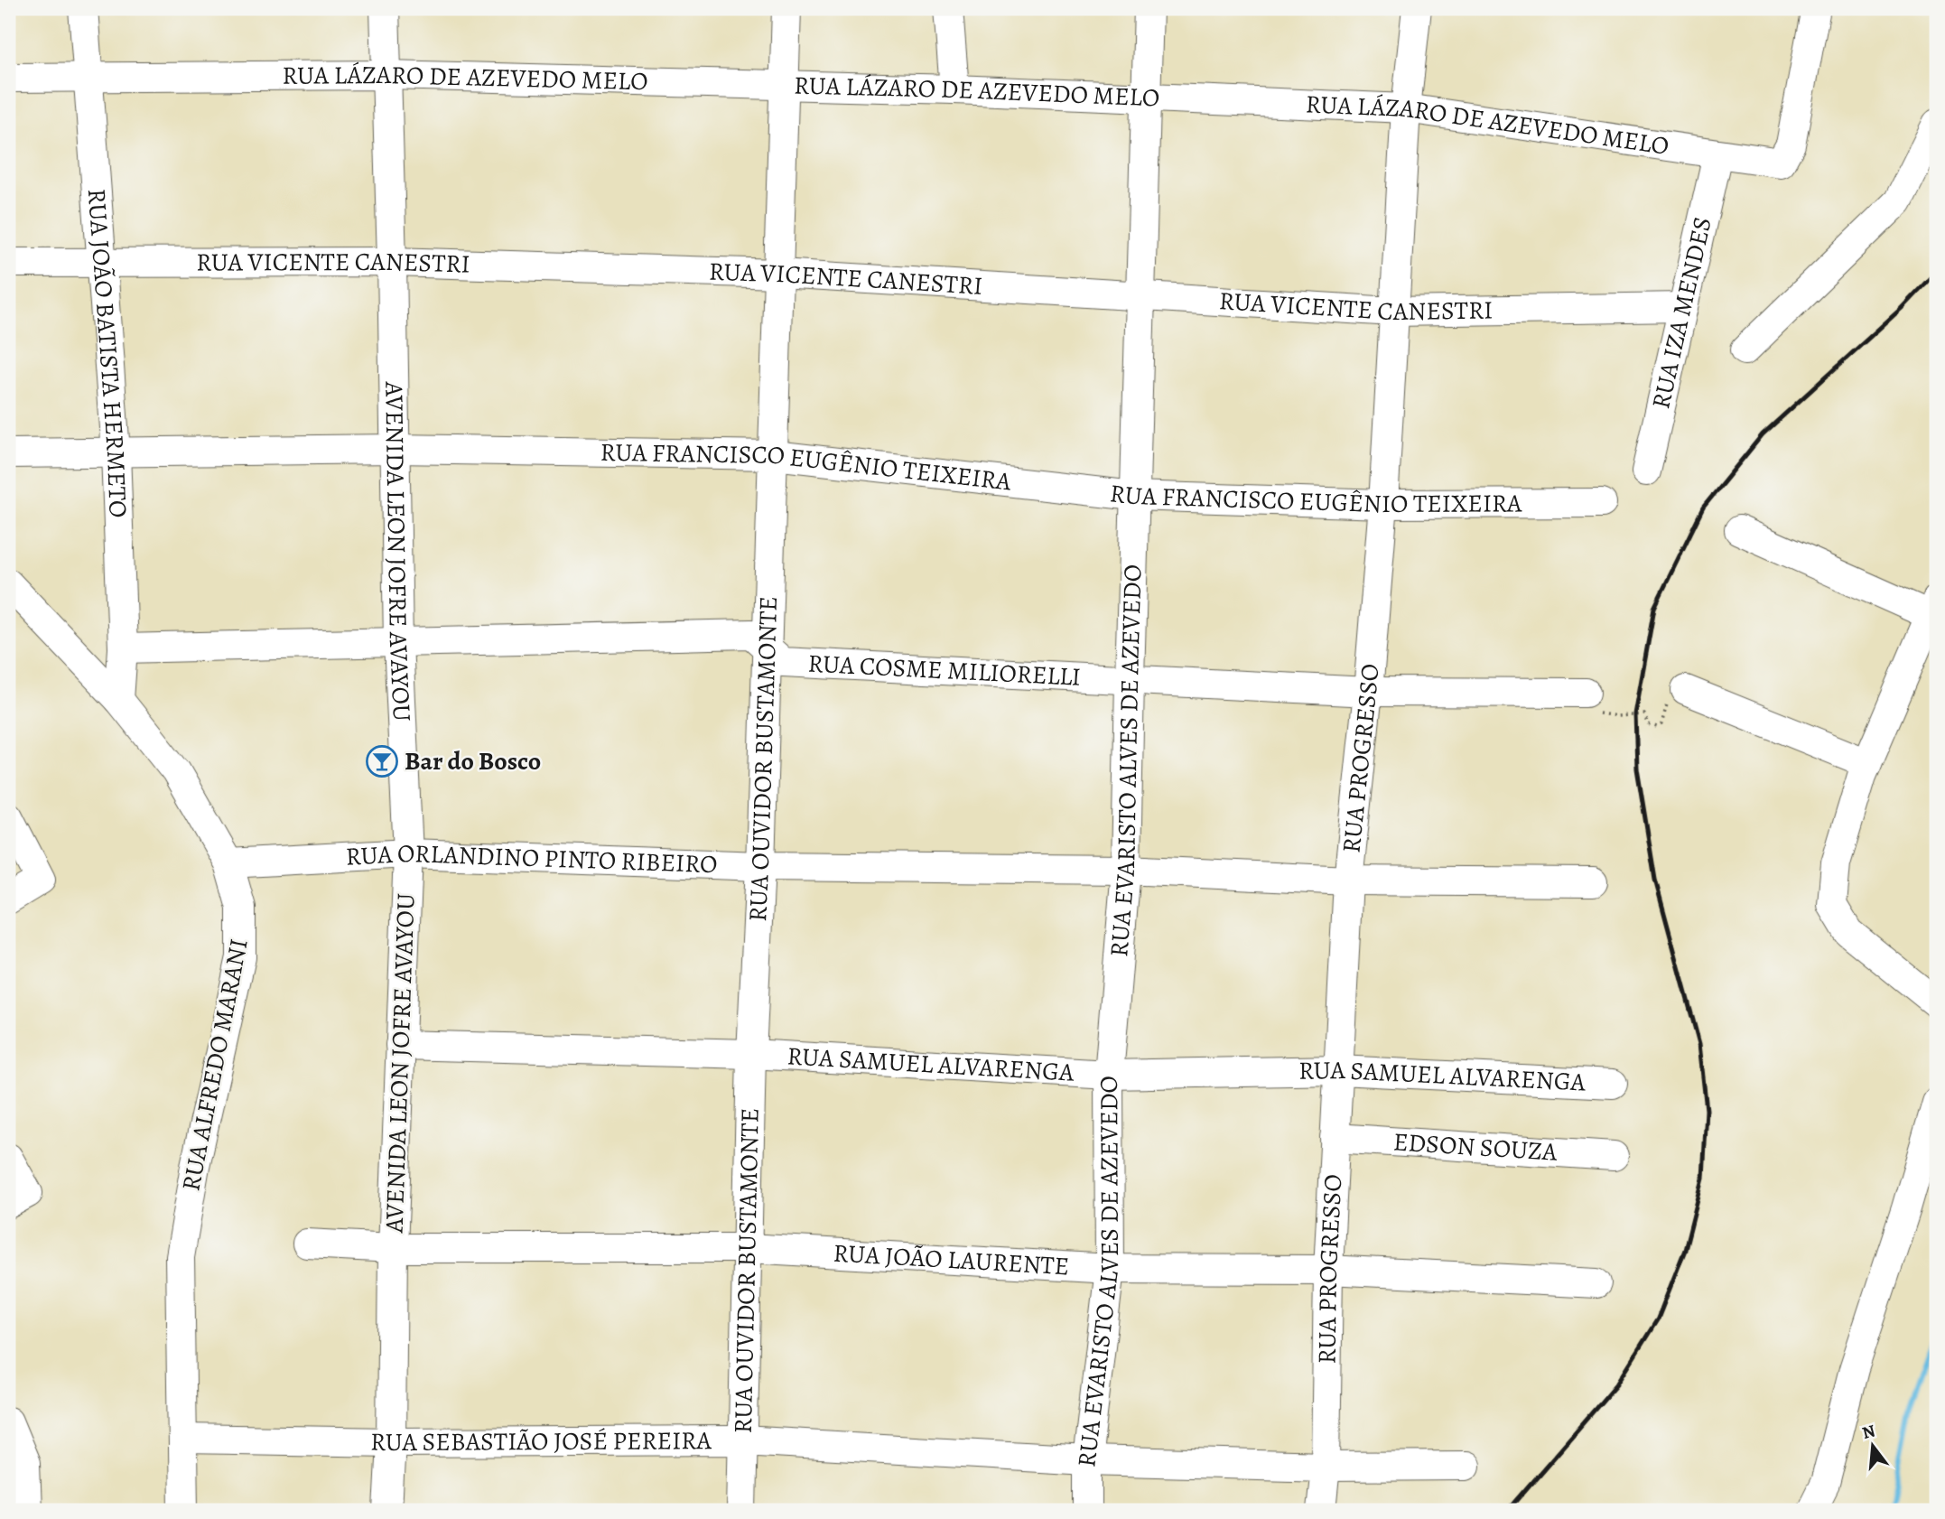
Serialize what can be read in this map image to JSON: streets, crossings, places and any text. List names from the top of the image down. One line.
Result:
{"streets":{"street":["RUA LÁZARO DE AZEVEDO MELO","RUA VICENTE CANESTRI","RUA IZA MENDES","RUA JOÃO BATISTA HERMETO","RUA FRANCISCO EUGÊNIO TEIXEIRA","AVENIDA LEON JOFRE AVAYOU","RUA COSME MILIORELLI","RUA PROGRESSO","RUA OUVIDOR BUSTAMONTE","RUA EVARISTO ALVES DE AZEVEDO","RUA ORLANDINO PINTO RIBEIRO","RUA SAMUEL ALVARENGA","RUA ALFREDO MARANI","EDSON SOUZA","RUA JOÃO LAURENTE","RUA SEBASTIÃO JOSÉ PEREIRA"]},"crossings":[["RUA LÁZARO DE AZEVEDO MELO","RUA IZA MENDES"],["RUA LÁZARO DE AZEVEDO MELO","RUA JOÃO BATISTA HERMETO"],["RUA LÁZARO DE AZEVEDO MELO","AVENIDA LEON JOFRE AVAYOU"],["RUA LÁZARO DE AZEVEDO MELO","RUA PROGRESSO"],["RUA LÁZARO DE AZEVEDO MELO","RUA OUVIDOR BUSTAMONTE"],["RUA LÁZARO DE AZEVEDO MELO","RUA EVARISTO ALVES DE AZEVEDO"],["RUA VICENTE CANESTRI","RUA IZA MENDES"],["RUA VICENTE CANESTRI","RUA JOÃO BATISTA HERMETO"],["RUA VICENTE CANESTRI","AVENIDA LEON JOFRE AVAYOU"],["RUA VICENTE CANESTRI","RUA PROGRESSO"],["RUA VICENTE CANESTRI","RUA OUVIDOR BUSTAMONTE"],["RUA VICENTE CANESTRI","RUA EVARISTO ALVES DE AZEVEDO"],["RUA JOÃO BATISTA HERMETO","RUA FRANCISCO EUGÊNIO TEIXEIRA"],["RUA JOÃO BATISTA HERMETO","RUA COSME MILIORELLI"],["RUA JOÃO BATISTA HERMETO","RUA ALFREDO MARANI"],["RUA FRANCISCO EUGÊNIO TEIXEIRA","AVENIDA LEON JOFRE AVAYOU"],["RUA FRANCISCO EUGÊNIO TEIXEIRA","RUA PROGRESSO"],["RUA FRANCISCO EUGÊNIO TEIXEIRA","RUA OUVIDOR BUSTAMONTE"],["RUA FRANCISCO EUGÊNIO TEIXEIRA","RUA EVARISTO ALVES DE AZEVEDO"],["AVENIDA LEON JOFRE AVAYOU","RUA COSME MILIORELLI"],["AVENIDA LEON JOFRE AVAYOU","RUA ORLANDINO PINTO RIBEIRO"],["AVENIDA LEON JOFRE AVAYOU","RUA SAMUEL ALVARENGA"],["AVENIDA LEON JOFRE AVAYOU","RUA JOÃO LAURENTE"],["AVENIDA LEON JOFRE AVAYOU","RUA SEBASTIÃO JOSÉ PEREIRA"],["RUA COSME MILIORELLI","RUA PROGRESSO"],["RUA COSME MILIORELLI","RUA OUVIDOR BUSTAMONTE"],["RUA COSME MILIORELLI","RUA EVARISTO ALVES DE AZEVEDO"],["RUA PROGRESSO","RUA ORLANDINO PINTO RIBEIRO"],["RUA PROGRESSO","RUA SAMUEL ALVARENGA"],["RUA PROGRESSO","EDSON SOUZA"],["RUA PROGRESSO","RUA JOÃO LAURENTE"],["RUA PROGRESSO","RUA SEBASTIÃO JOSÉ PEREIRA"],["RUA OUVIDOR BUSTAMONTE","RUA ORLANDINO PINTO RIBEIRO"],["RUA OUVIDOR BUSTAMONTE","RUA SAMUEL ALVARENGA"],["RUA OUVIDOR BUSTAMONTE","RUA JOÃO LAURENTE"],["RUA OUVIDOR BUSTAMONTE","RUA SEBASTIÃO JOSÉ PEREIRA"],["RUA EVARISTO ALVES DE AZEVEDO","RUA ORLANDINO PINTO RIBEIRO"],["RUA EVARISTO ALVES DE AZEVEDO","RUA SAMUEL ALVARENGA"],["RUA EVARISTO ALVES DE AZEVEDO","RUA JOÃO LAURENTE"],["RUA EVARISTO ALVES DE AZEVEDO","RUA SEBASTIÃO JOSÉ PEREIRA"],["RUA ORLANDINO PINTO RIBEIRO","RUA ALFREDO MARANI"],["RUA ALFREDO MARANI","RUA SEBASTIÃO JOSÉ PEREIRA"]],"places":{"bar":["Bar do Bosco"]},"north":"top"}
